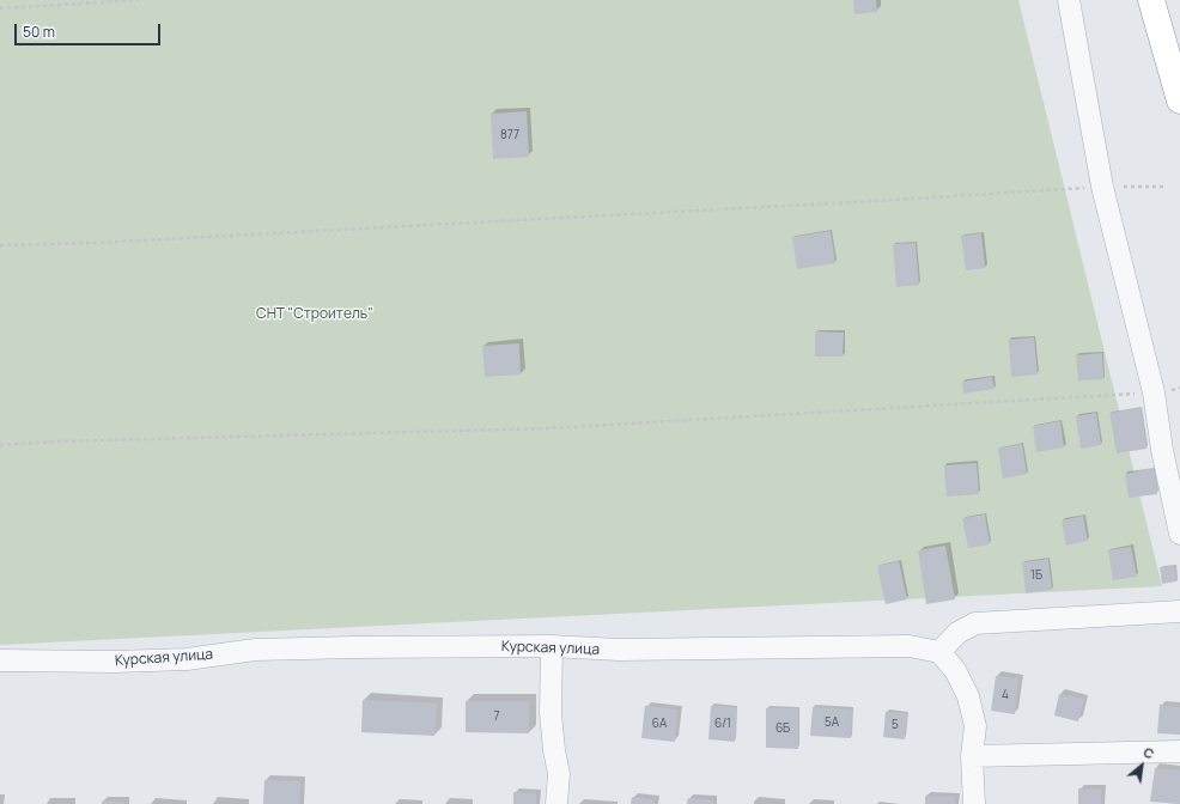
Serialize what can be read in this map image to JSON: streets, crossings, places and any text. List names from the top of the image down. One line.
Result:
{"streets":{"street":["Курская улица"]},"parks":["СНТ \"Строитель\""],"house_numbers":["877","1Б","4","7","5А","6А","6/1","5","6Б"],"scale_bar":"50 m","north":"top right"}
